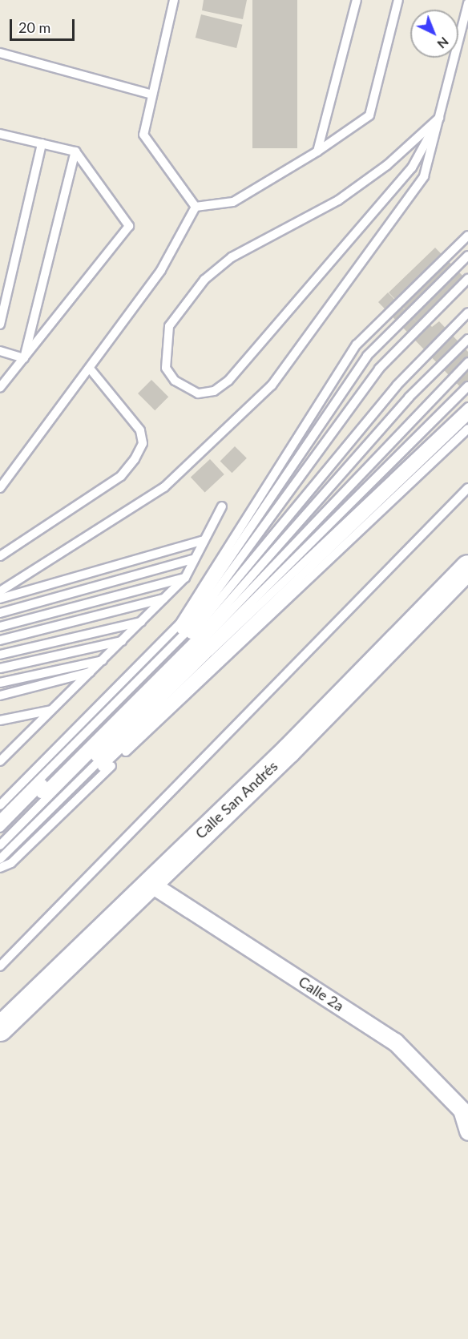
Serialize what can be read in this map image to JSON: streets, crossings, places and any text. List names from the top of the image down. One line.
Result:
{"streets":{"street":["Calle San Andrés","Calle 2a"]},"crossings":[["Calle San Andrés","Calle 2a"]],"scale_bar":"20 m","north":"bottom right"}
